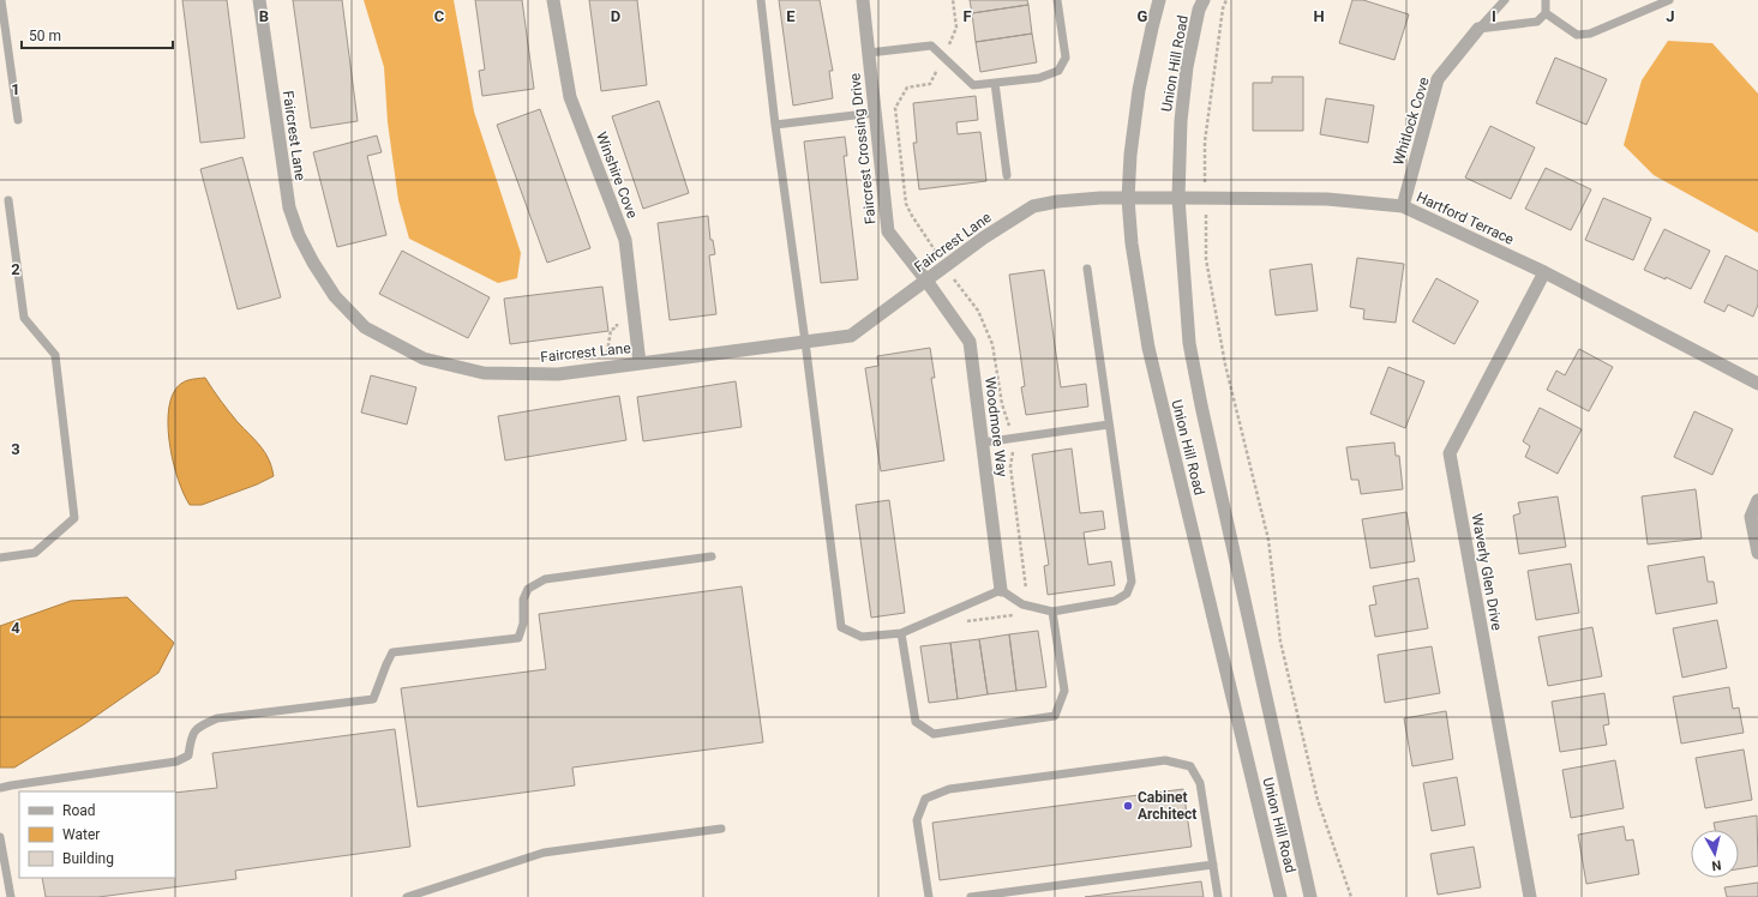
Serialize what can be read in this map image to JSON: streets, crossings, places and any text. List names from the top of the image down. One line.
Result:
{"streets":{"street":["Union Hill Road","Whitlock Cove","Faircrest Lane","Faircrest Crossing Drive","Winshire Cove","Hartford Terrace","Woodmore Way","Waverly Glen Drive"]},"crossings":[["Union Hill Road","Faircrest Lane"],["Union Hill Road","Hartford Terrace"],["Whitlock Cove","Hartford Terrace"],["Faircrest Lane","Faircrest Crossing Drive"],["Faircrest Lane","Winshire Cove"],["Faircrest Lane","Hartford Terrace"],["Faircrest Lane","Woodmore Way"],["Faircrest Crossing Drive","Woodmore Way"],["Hartford Terrace","Waverly Glen Drive"]],"places":["Cabinet Architect"],"legend":["Road","Water","Building"],"scale_bar":"50 m","north":"bottom","grid":{"columns":["B","C","D","E","F","G","H","I","J"],"rows":["1","2","3","4"]}}
